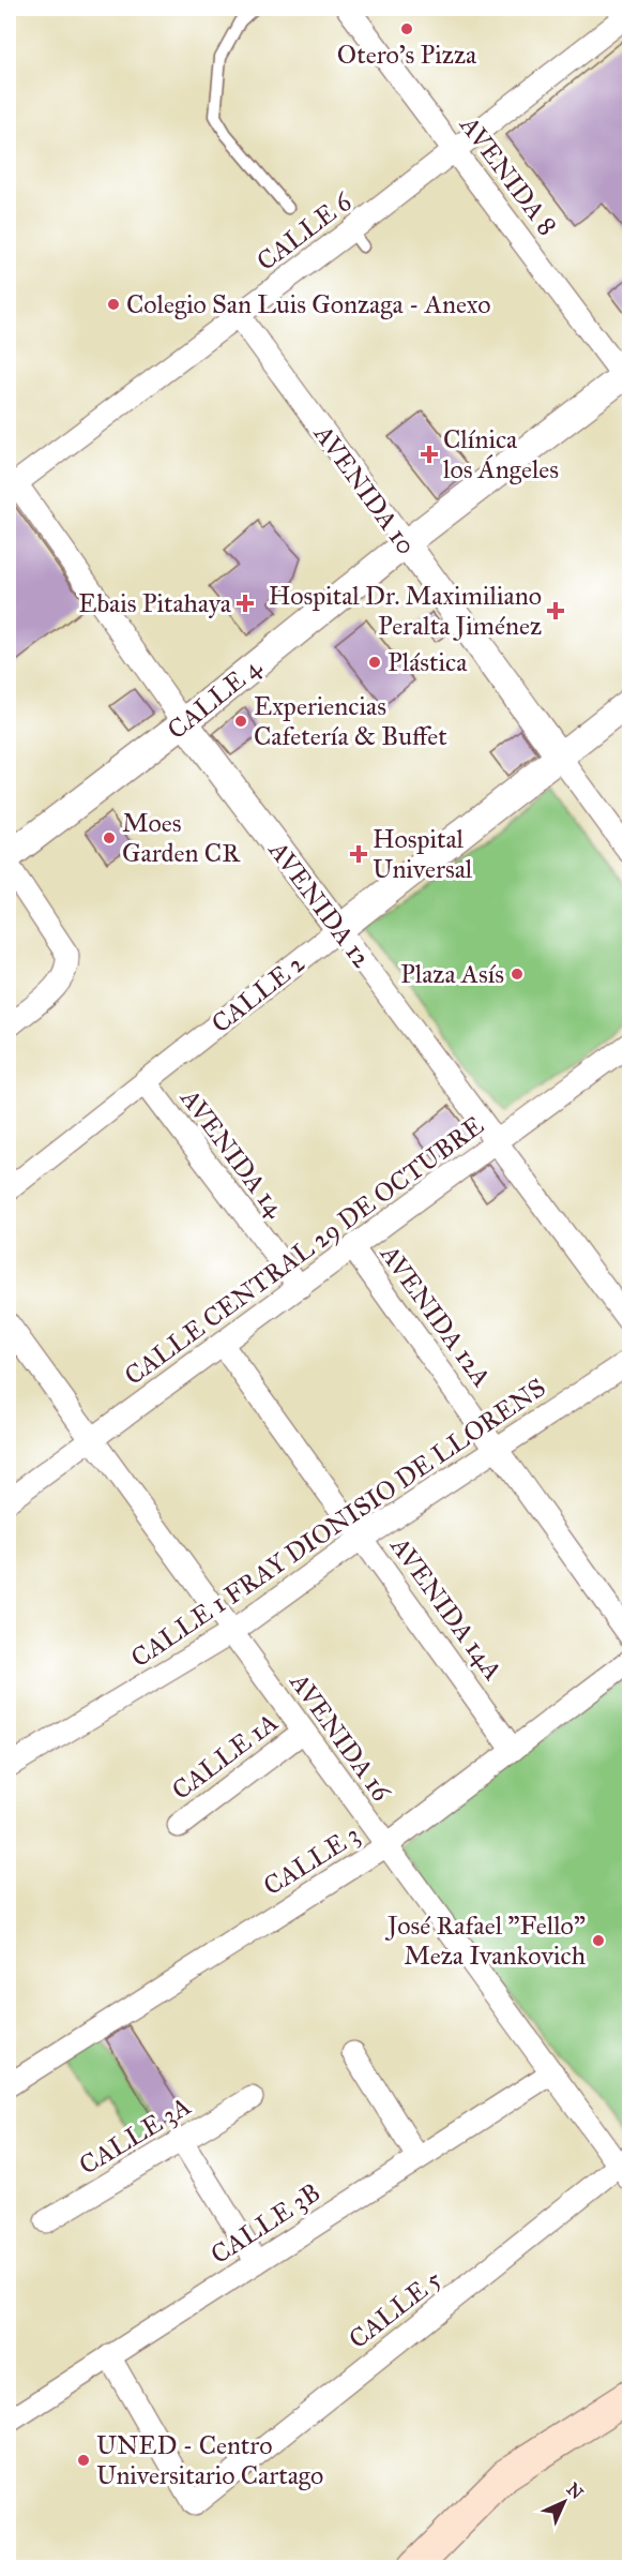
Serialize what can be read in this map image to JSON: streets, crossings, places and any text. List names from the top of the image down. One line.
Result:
{"streets":{"street":["AVENIDA 8","CALLE 6","AVENIDA 10","CALLE 4","AVENIDA 12","CALLE 2","AVENIDA 14","CALLE CENTRAL 29 DE OCTUBRE","AVENIDA 12A","CALLE 1 FRAY DIONISIO DE LLORENS","AVENIDA 14A","AVENIDA 16","CALLE 1A","CALLE 3","CALLE 3A","CALLE 3B","CALLE 5"]},"crossings":[["AVENIDA 8","CALLE 6"],["AVENIDA 8","CALLE 4"],["CALLE 6","AVENIDA 10"],["CALLE 6","AVENIDA 12"],["AVENIDA 10","CALLE 4"],["AVENIDA 10","CALLE 2"],["CALLE 4","AVENIDA 12"],["AVENIDA 12","CALLE 2"],["AVENIDA 12","CALLE CENTRAL 29 DE OCTUBRE"],["CALLE 2","AVENIDA 14"],["AVENIDA 14","CALLE CENTRAL 29 DE OCTUBRE"],["CALLE CENTRAL 29 DE OCTUBRE","AVENIDA 12A"],["CALLE CENTRAL 29 DE OCTUBRE","AVENIDA 14A"],["CALLE CENTRAL 29 DE OCTUBRE","AVENIDA 16"],["AVENIDA 12A","CALLE 1 FRAY DIONISIO DE LLORENS"],["CALLE 1 FRAY DIONISIO DE LLORENS","AVENIDA 14A"],["CALLE 1 FRAY DIONISIO DE LLORENS","AVENIDA 16"],["AVENIDA 14A","CALLE 3"],["AVENIDA 16","CALLE 1A"],["AVENIDA 16","CALLE 3"],["AVENIDA 16","CALLE 3B"],["AVENIDA 16","CALLE 5"],["CALLE 3B","CALLE 5"]],"places":{"other":["Otero's Pizza","Colegio San Luis Gonzaga - Anexo","Plástica","Experiencias Cafetería & Buffet","Moes Garden CR","Plaza Asís","José Rafael \"Fello\" Meza Ivankovich","UNED - Centro Universitario Cartago"],"health":["Clínica los Ángeles","Ebais Pitahaya","Hospital Dr. Maximiliano Peralta Jiménez","Hospital Universal"]},"north":"top right"}
